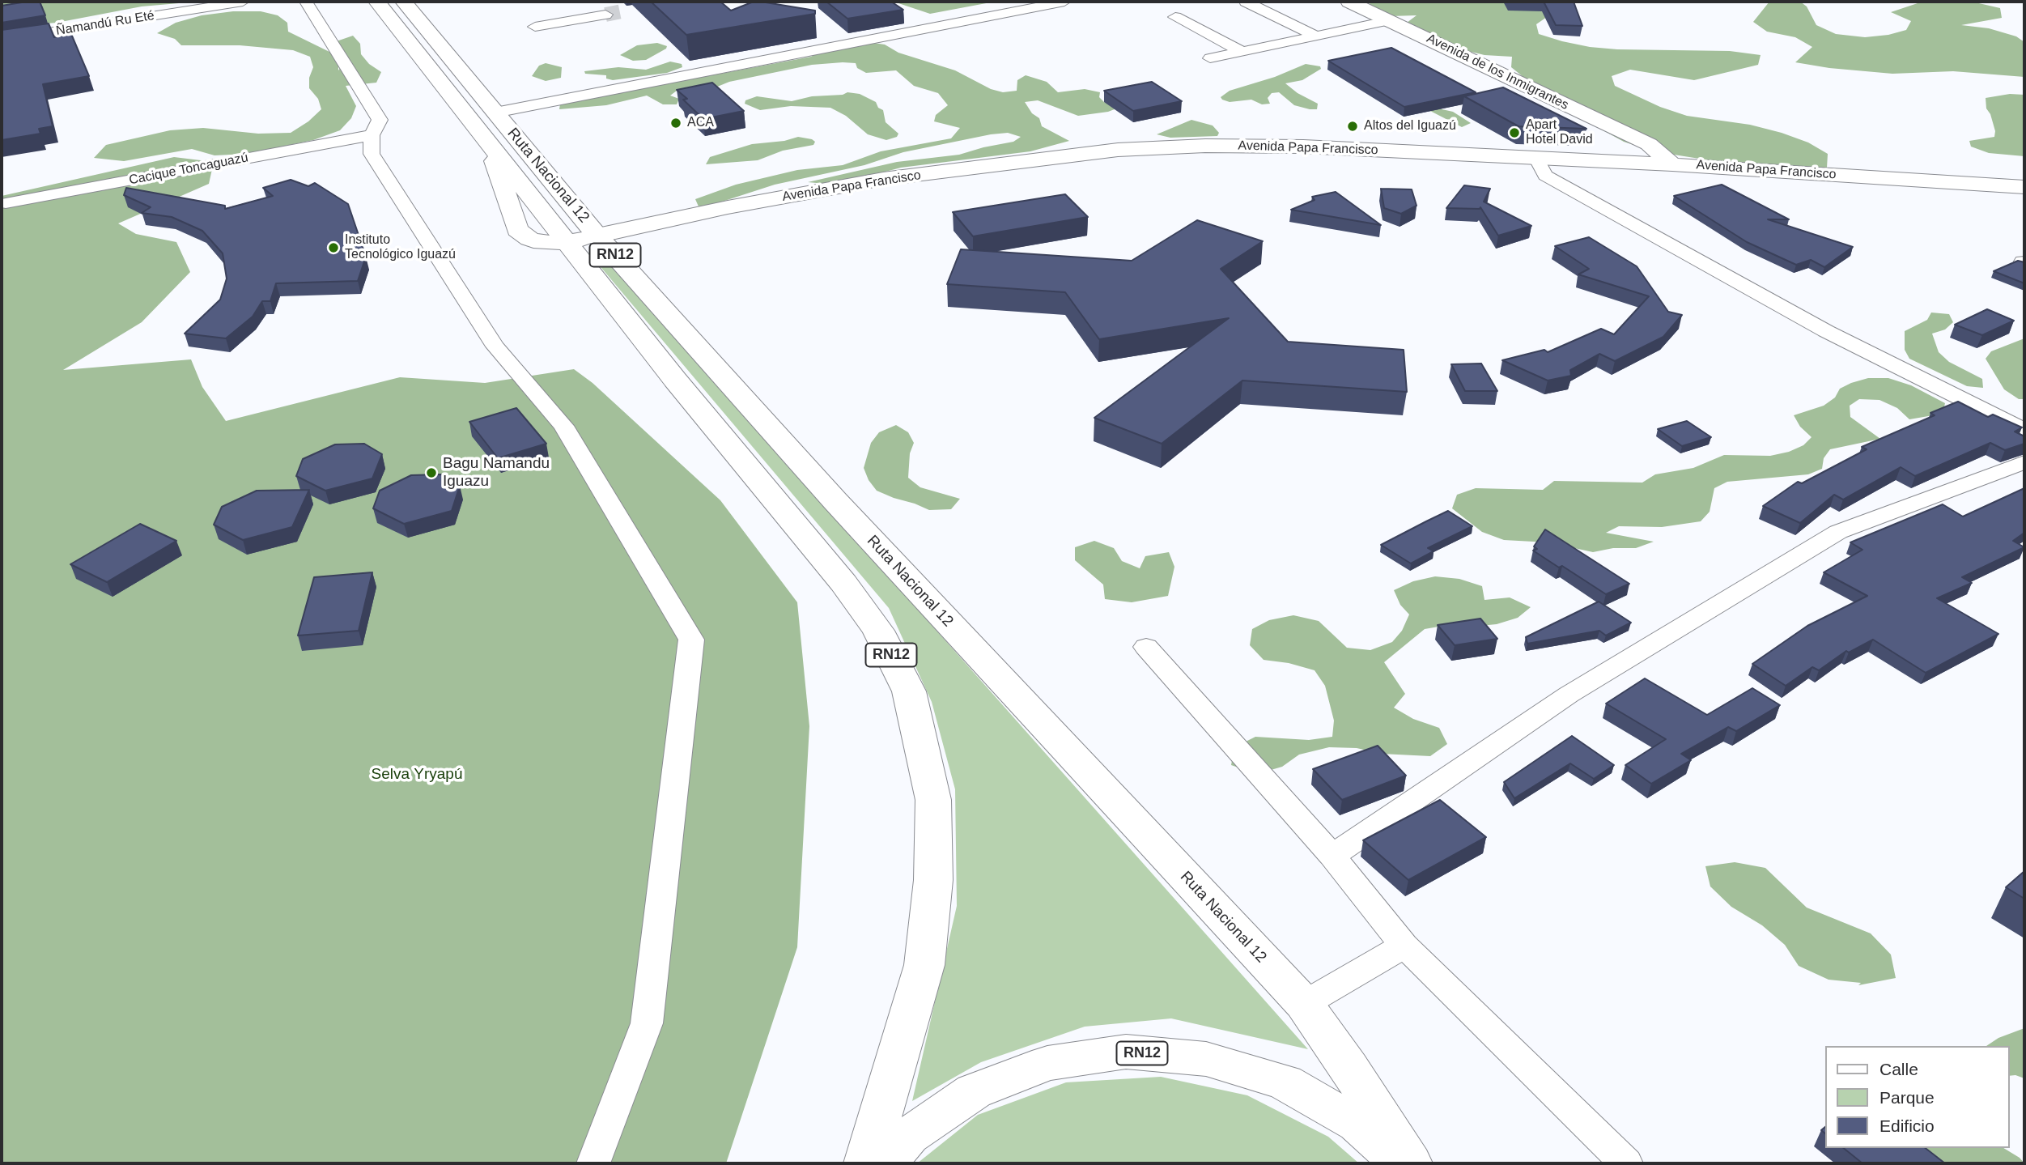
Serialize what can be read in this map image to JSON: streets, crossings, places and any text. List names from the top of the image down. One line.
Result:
{"streets":{"main road":["Avenida de los Inmigrantes","Avenida Papa Francisco","Ruta Nacional 12","RN12"],"street":["Ñamandú Ru Eté","Cacique Toncaguazú"]},"crossings":[["Avenida de los Inmigrantes","Avenida Papa Francisco"],["Avenida Papa Francisco","Ruta Nacional 12"]],"parks":["Selva Yryapú"],"places":["ACA","Altos del Iguazú","Apart Hotel David","Instituto Tecnológico Iguazú","Bagu Namandu Iguazu"],"legend":["Calle","Parque","Edificio"]}
